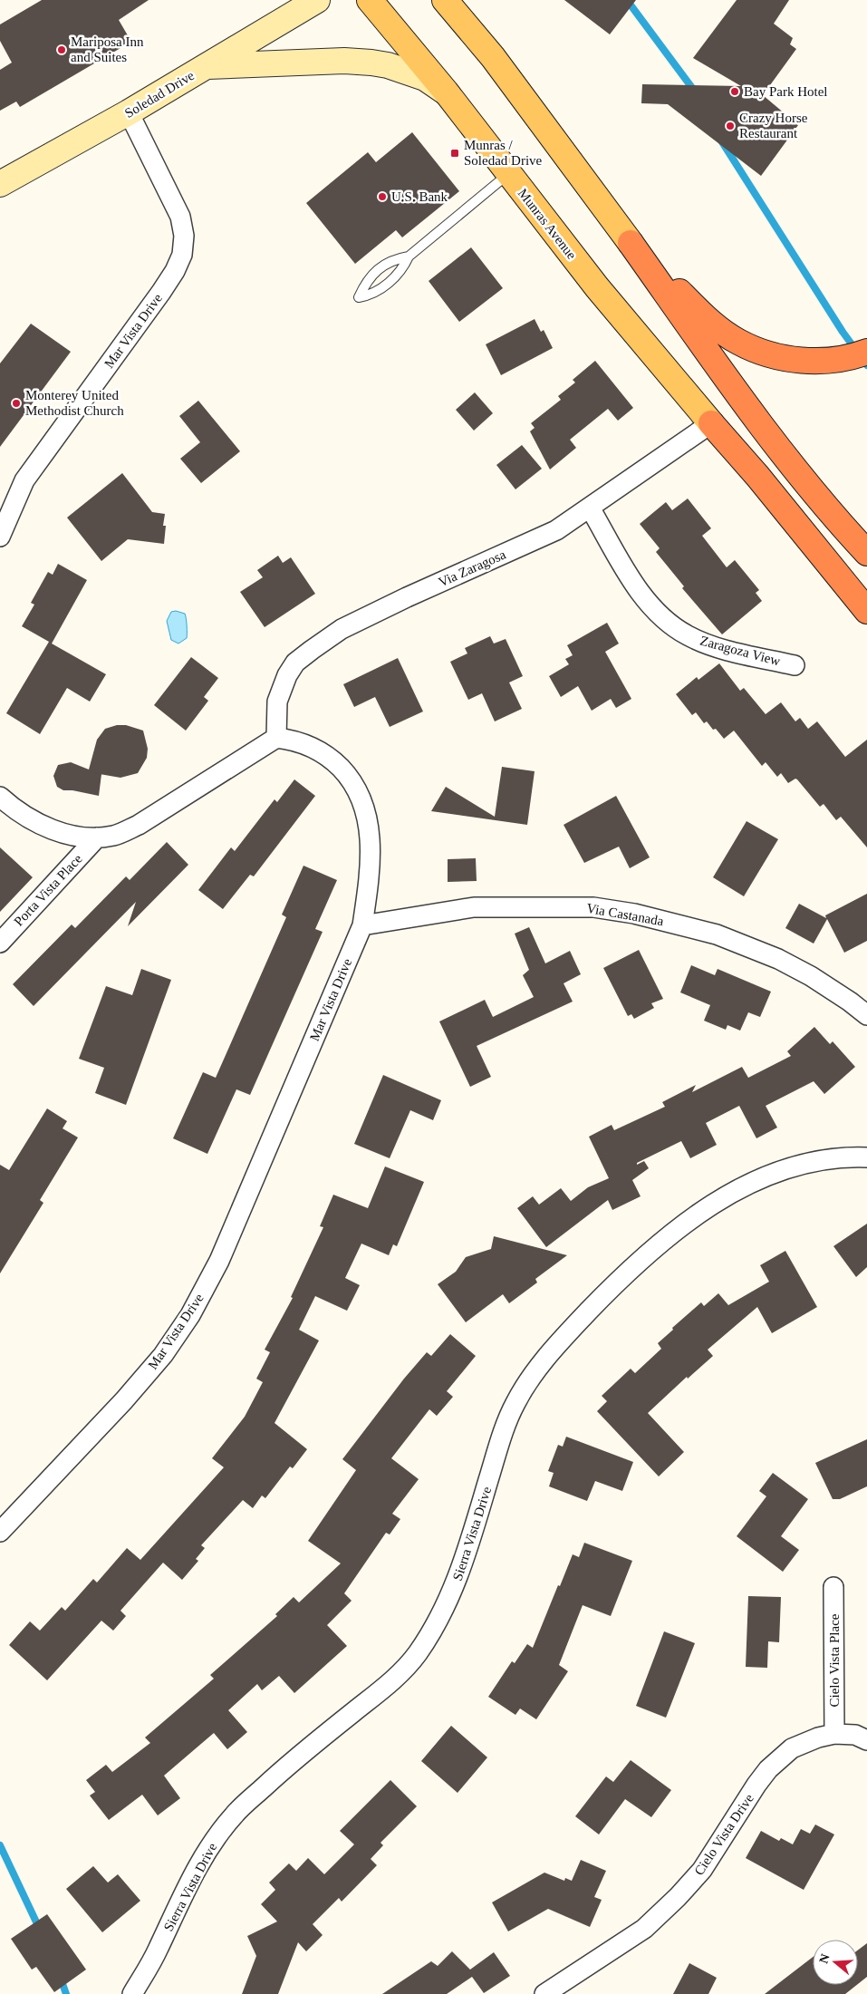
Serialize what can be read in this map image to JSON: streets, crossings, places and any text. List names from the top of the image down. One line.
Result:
{"streets":{"main road":["Soledad Drive","Munras Avenue"],"street":["Mar Vista Drive","Via Zaragosa","Zaragoza View","Porta Vista Place","Via Castanada","Sierra Vista Drive","Cielo Vista Place","Cielo Vista Drive"]},"crossings":[["Soledad Drive","Mar Vista Drive"],["Munras Avenue","Via Zaragosa"],["Mar Vista Drive","Via Zaragosa"],["Mar Vista Drive","Via Castanada"],["Via Zaragosa","Zaragoza View"],["Cielo Vista Place","Cielo Vista Drive"]],"places":{"other":["Mariposa Inn and Suites","Bay Park Hotel","Crazy Horse Restaurant","U.S. Bank","Monterey United Methodist Church"],"transit":["Munras / Soledad Drive"]},"north":"left"}
